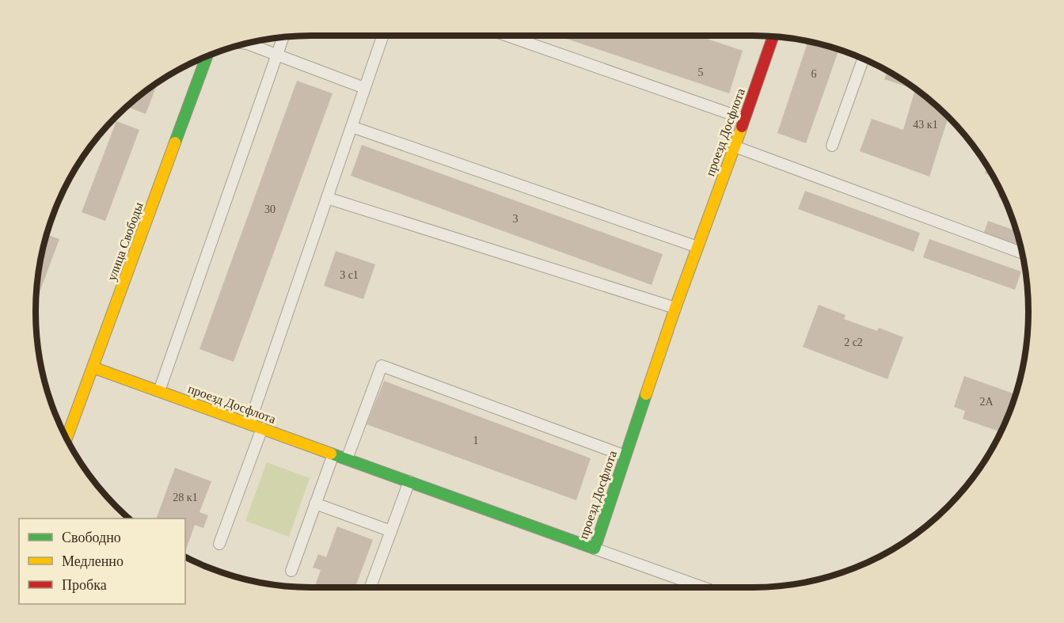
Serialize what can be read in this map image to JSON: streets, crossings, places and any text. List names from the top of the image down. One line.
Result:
{"streets":{"street":["проезд Досфлота","улица Свободы"]},"crossings":[["проезд Досфлота","улица Свободы"]],"house_numbers":["5","6","43 к1","30","3","3 с1","2 с2","2А","1","28 к1"],"legend":["Свободно","Медленно","Пробка"]}
